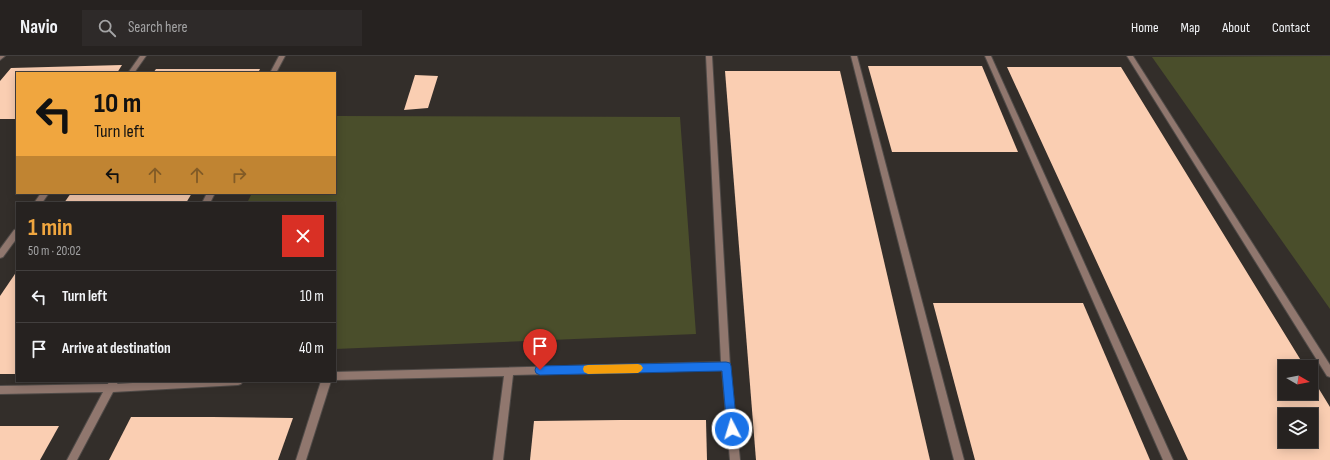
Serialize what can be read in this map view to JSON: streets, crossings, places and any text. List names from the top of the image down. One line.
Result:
{"north":"right","page":{"header":"Navio","search":"Search here","nav":["Home","Map","About","Contact"],"turn":["10 m","Turn left"],"heading":["1 min","50 m · 20:02"],"list":[{"name":"Turn left","value":"10 m"},{"name":"Arrive at destination","value":"40 m"}]}}
